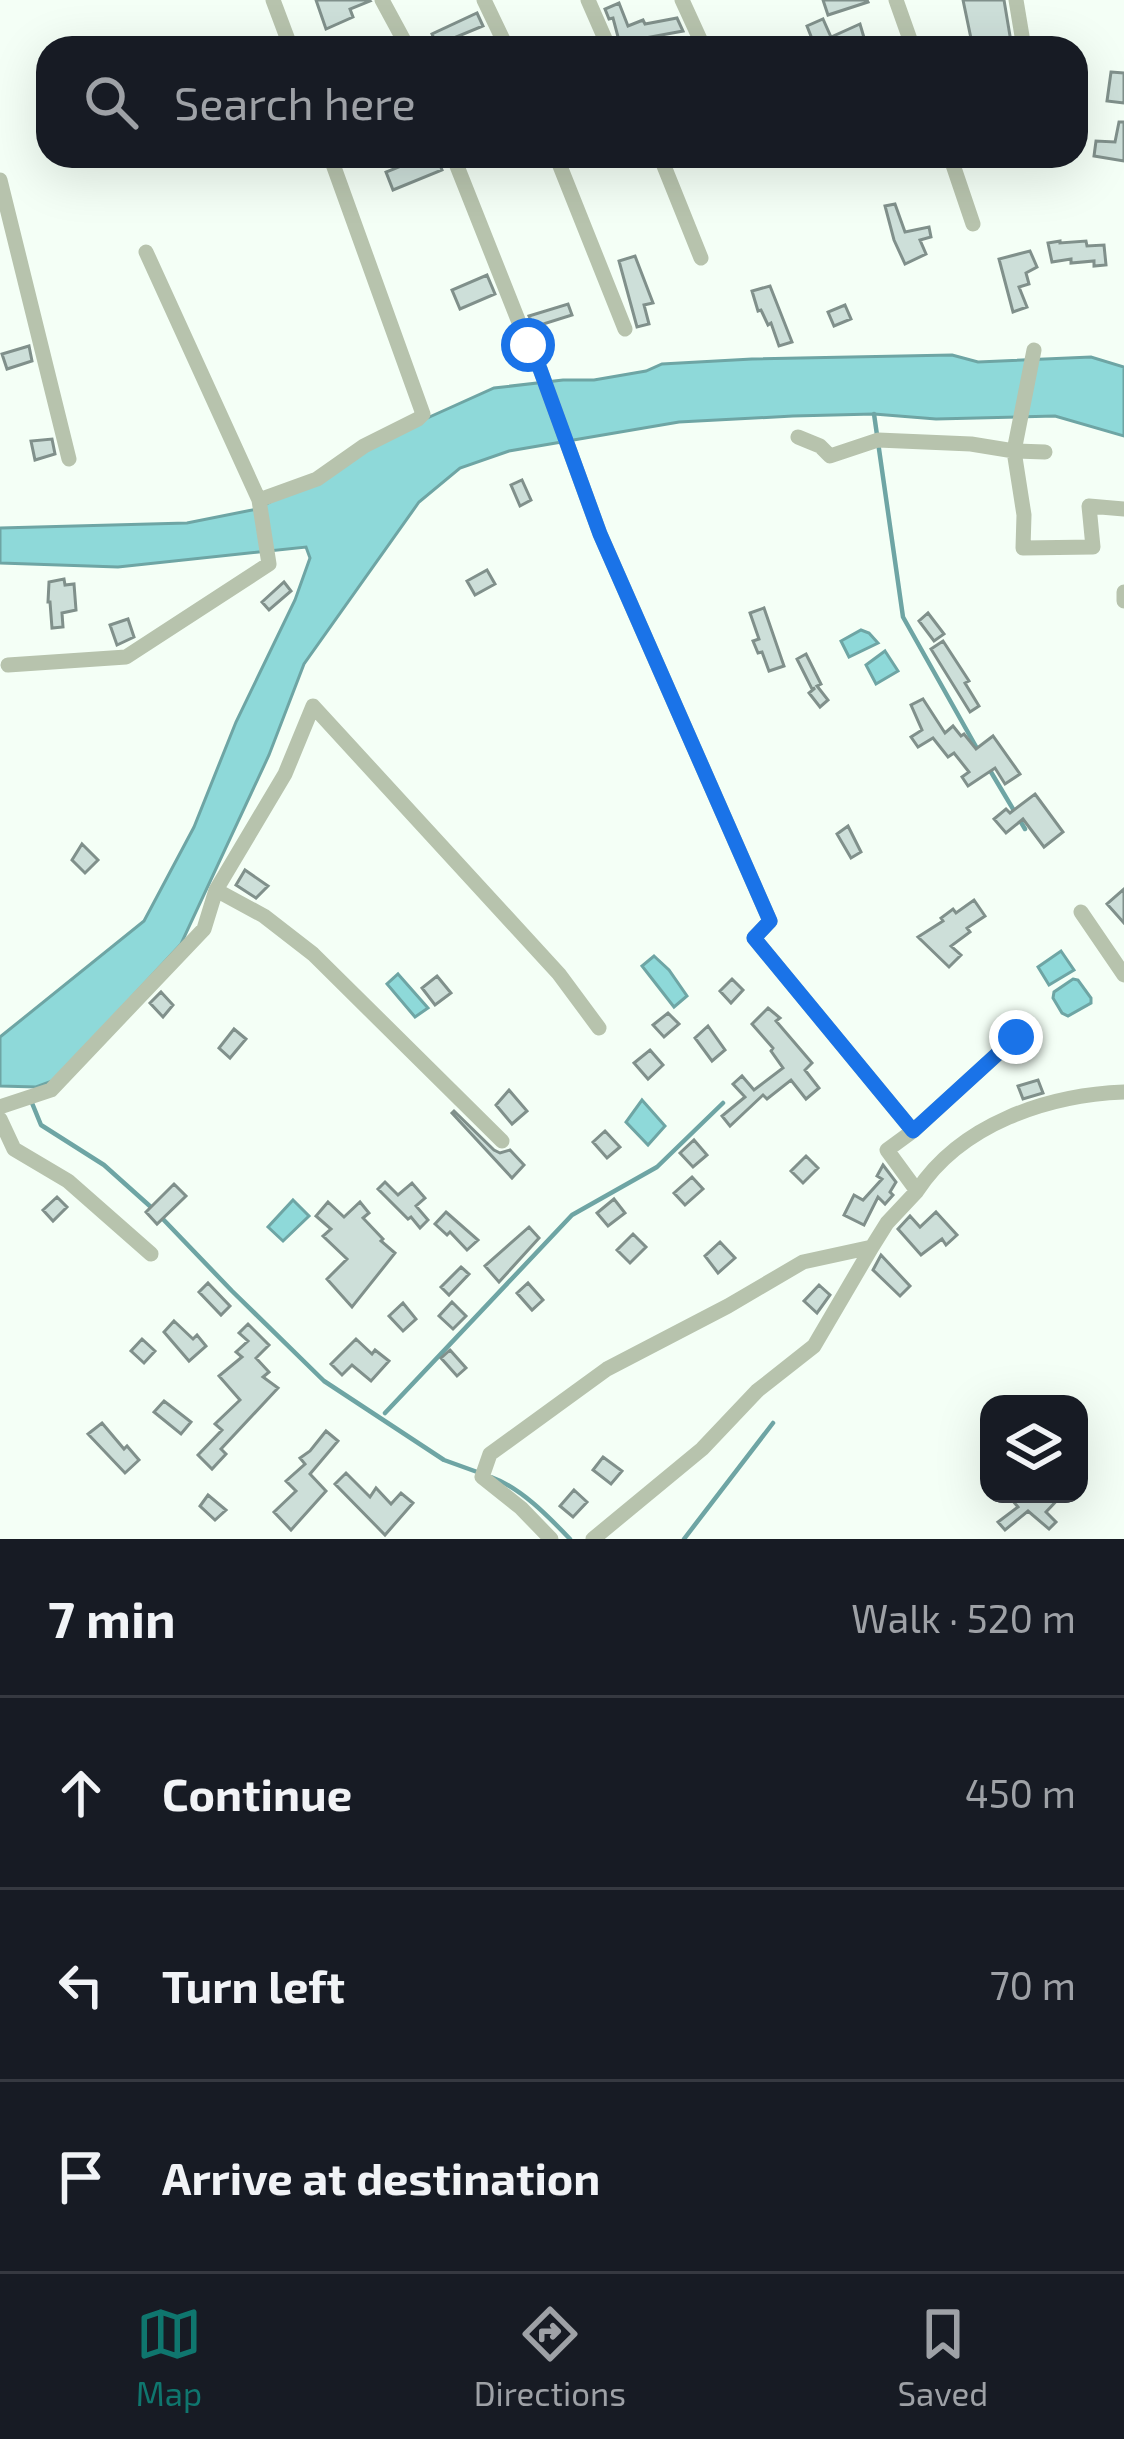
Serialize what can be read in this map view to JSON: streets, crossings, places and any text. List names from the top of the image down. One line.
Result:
{"page":{"search":"Search here","heading":["7 min","Walk · 520 m"],"list":[["Continue","450 m"],["Turn left","70 m"],"Arrive at destination"],"nav":["Map","Directions","Saved"]}}
